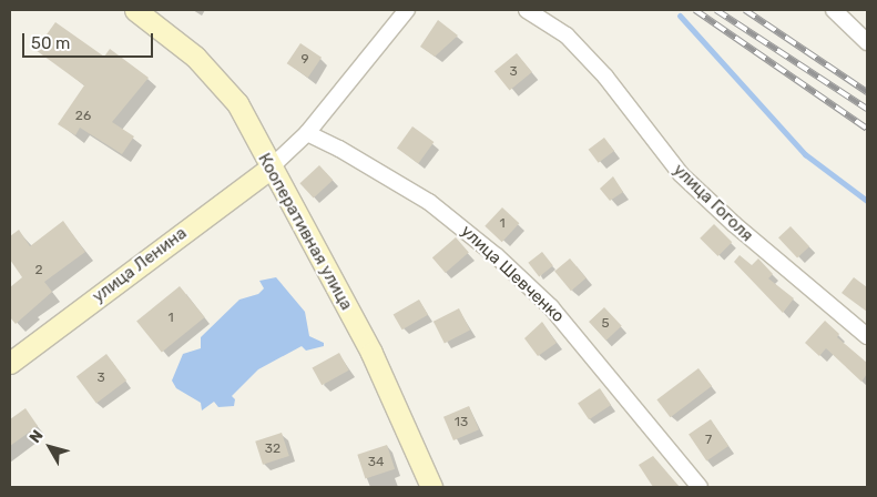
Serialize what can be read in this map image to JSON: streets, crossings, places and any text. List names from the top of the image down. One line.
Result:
{"streets":{"main road":["Кооперативная улица","улица Ленина"],"street":["улица Гоголя","улица Шевченко"]},"crossings":[["Кооперативная улица","улица Ленина"]],"house_numbers":["9","3","26","1","2","1","5","3","13","7","32","34"],"scale_bar":"50 m","north":"top left"}
